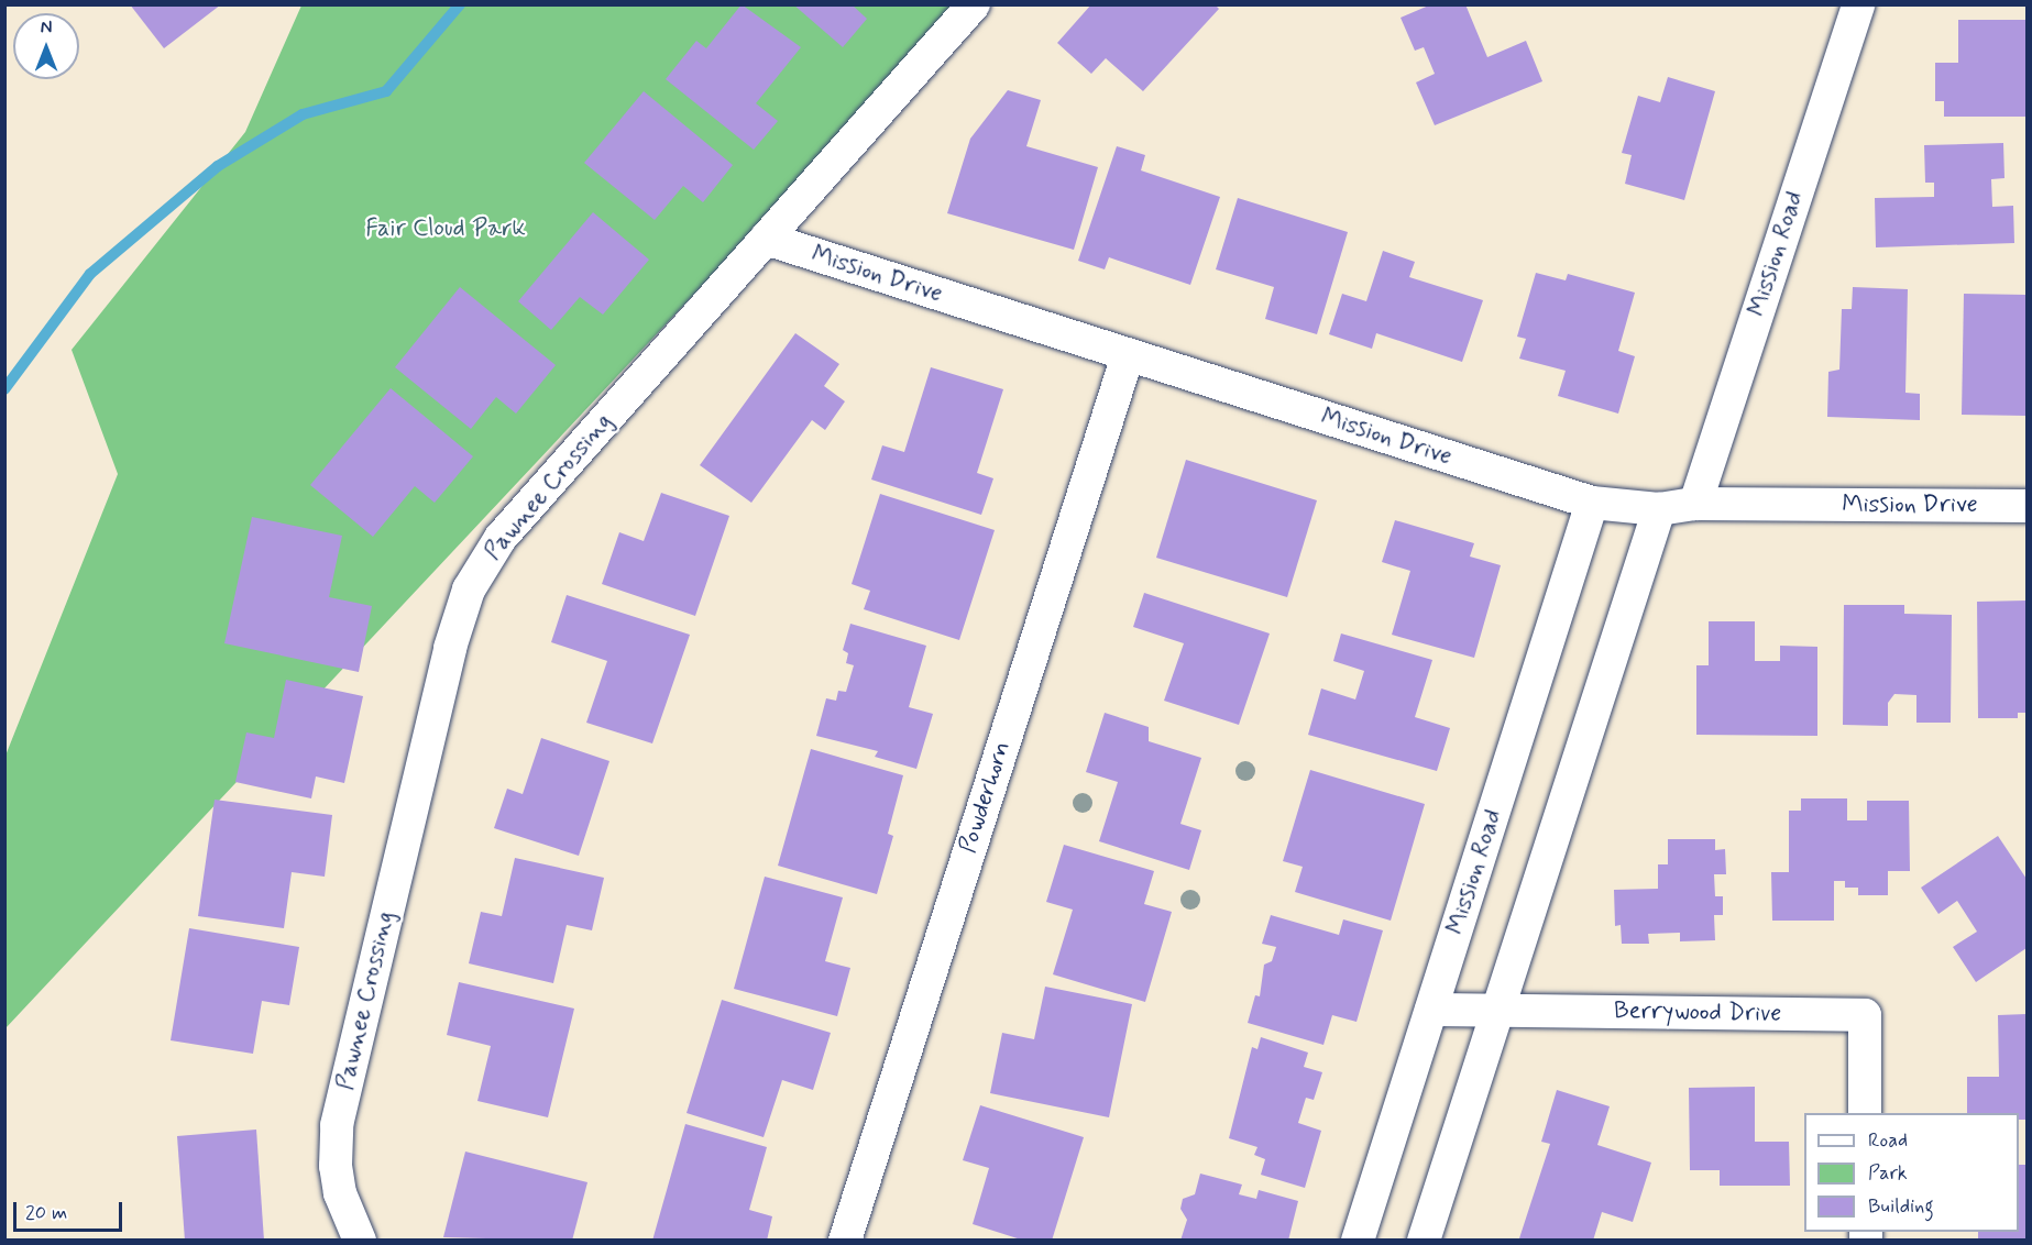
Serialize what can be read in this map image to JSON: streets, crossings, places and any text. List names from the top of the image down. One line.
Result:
{"streets":{"street":["Mission Road","Mission Drive","Pawnee Crossing","Powderhorn","Berrywood Drive"]},"crossings":[["Mission Road","Mission Drive"],["Mission Road","Berrywood Drive"],["Mission Drive","Pawnee Crossing"],["Mission Drive","Powderhorn"]],"parks":["Fair Cloud Park"],"legend":["Road","Park","Building"],"scale_bar":"20 m","north":"top"}
